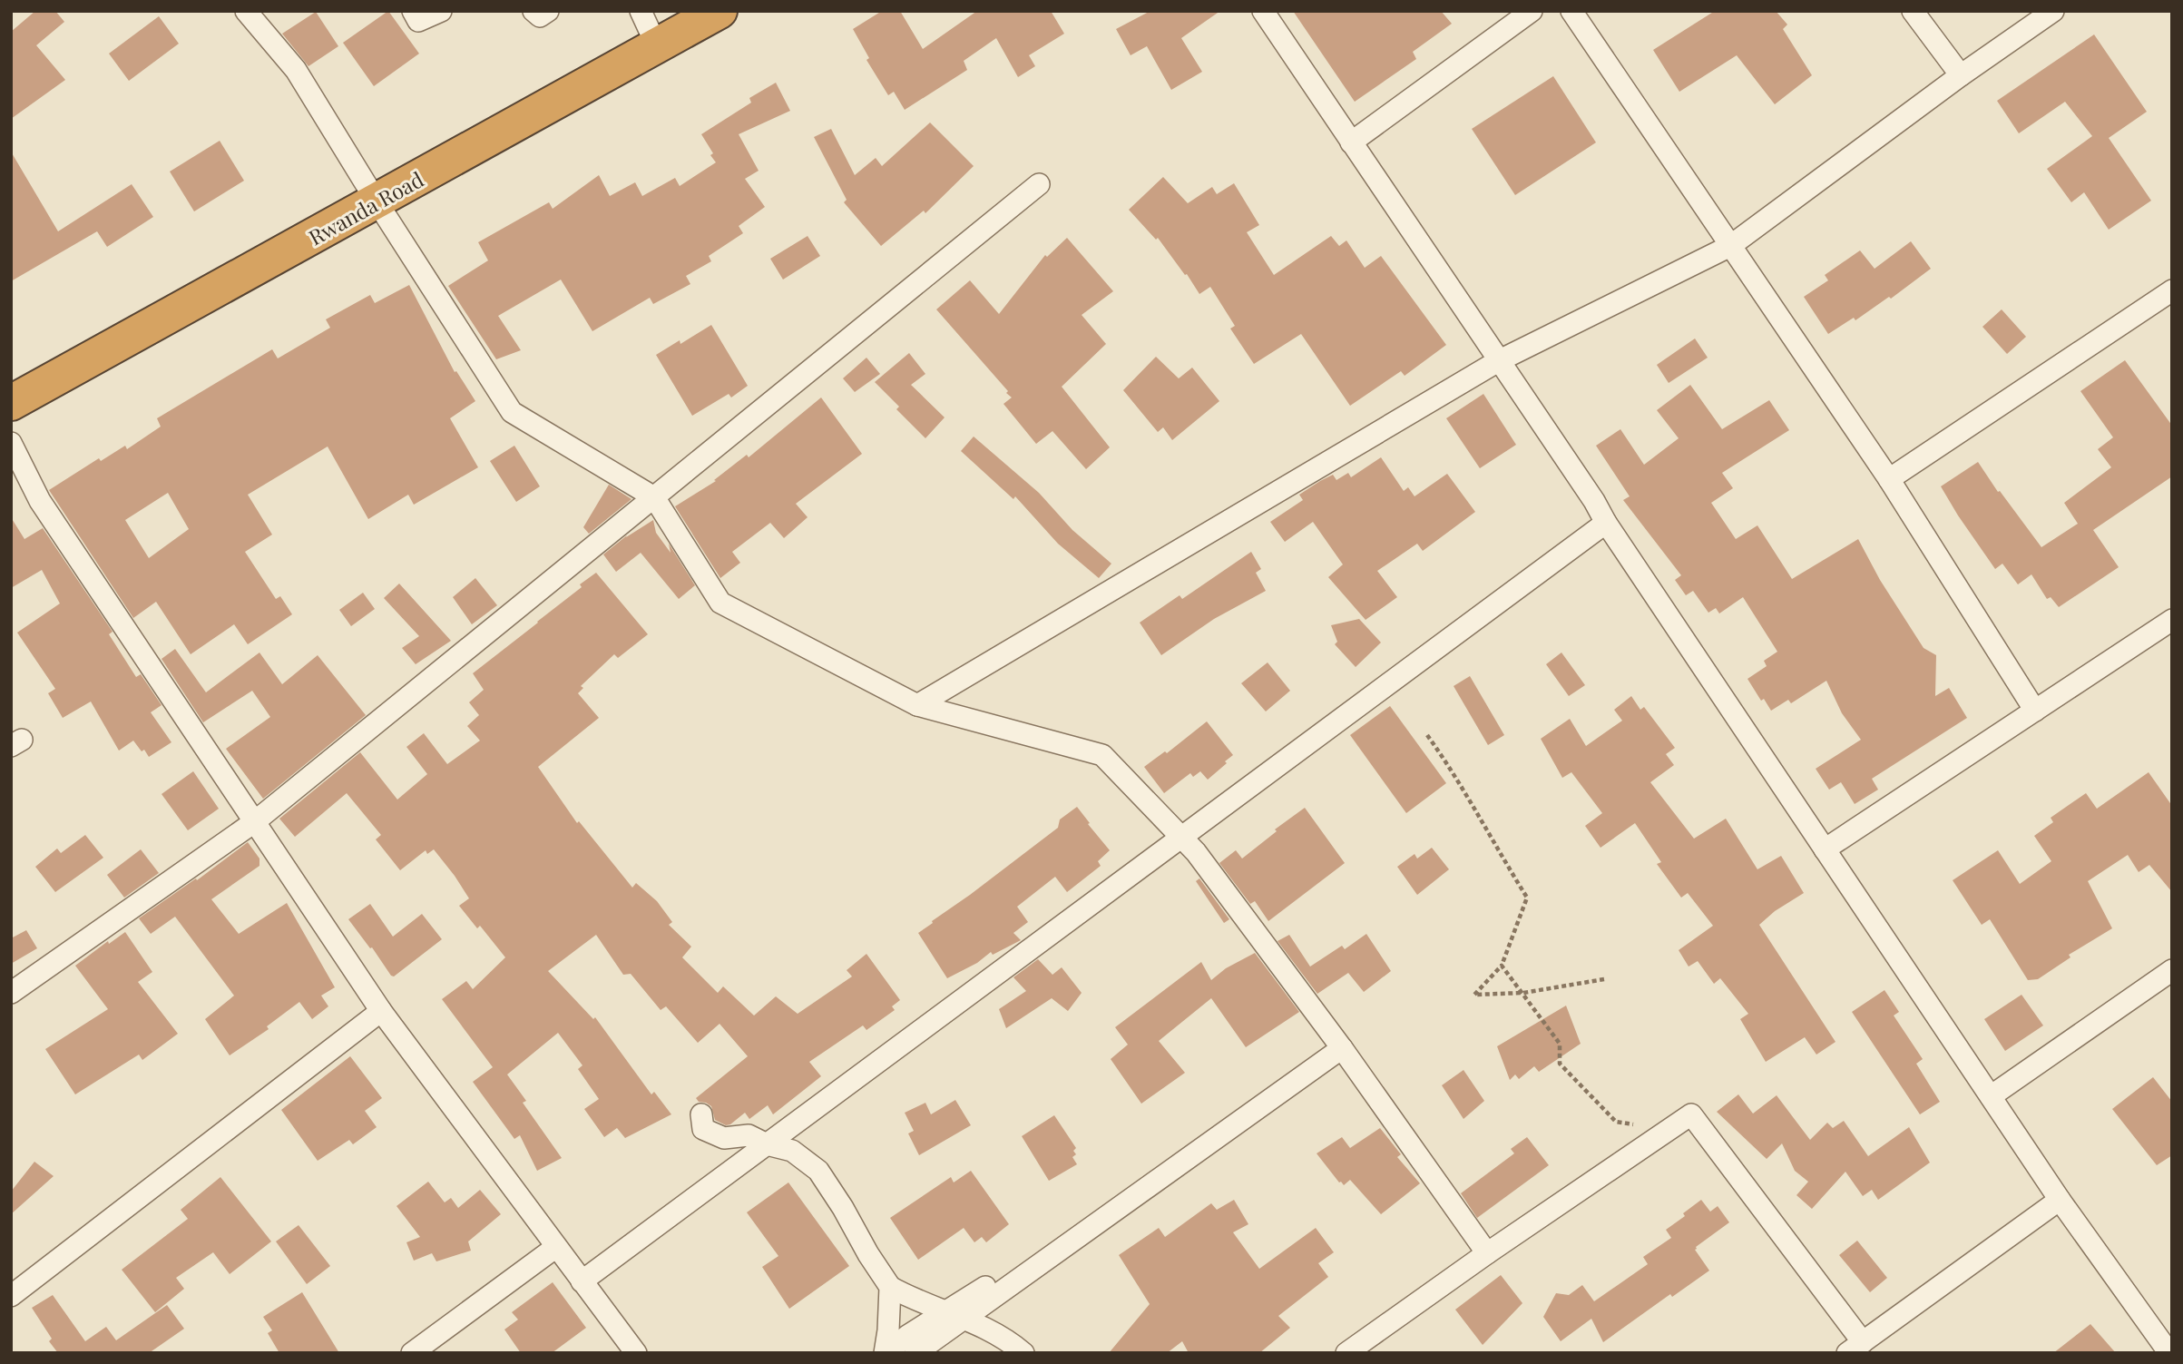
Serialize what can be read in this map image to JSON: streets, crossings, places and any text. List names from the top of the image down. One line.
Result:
{"streets":{"highway":["Rwanda Road"]}}
